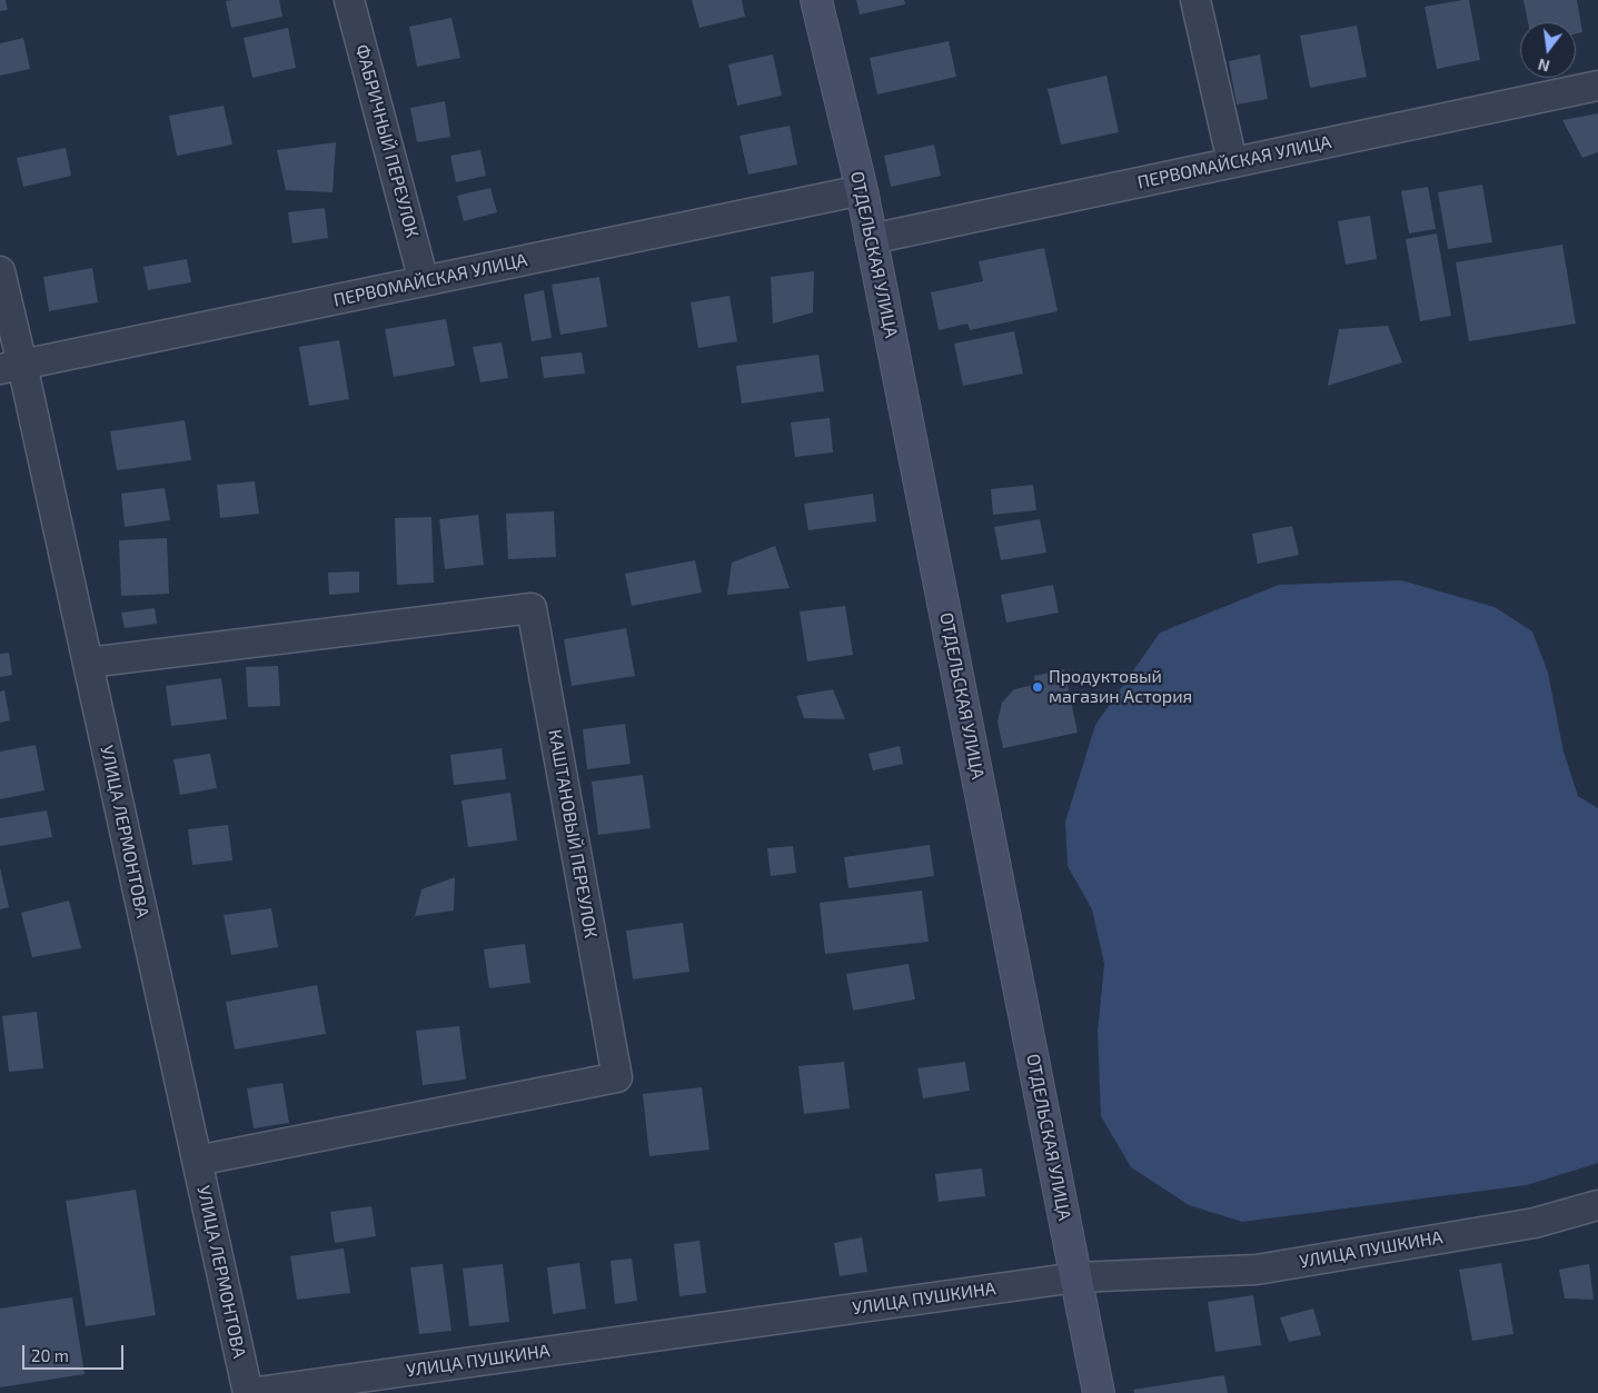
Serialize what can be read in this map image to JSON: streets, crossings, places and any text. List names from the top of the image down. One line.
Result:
{"streets":{"street":["ФАБРИЧНЫЙ ПЕРЕУЛОК","ПЕРВОМАЙСКАЯ УЛИЦА","ОТДЕЛЬСКАЯ УЛИЦА","УЛИЦА ЛЕРМОНТОВА","КАШТАНОВЫЙ ПЕРЕУЛОК","УЛИЦА ПУШКИНА"]},"crossings":[["ФАБРИЧНЫЙ ПЕРЕУЛОК","ПЕРВОМАЙСКАЯ УЛИЦА"],["ПЕРВОМАЙСКАЯ УЛИЦА","ОТДЕЛЬСКАЯ УЛИЦА"],["ПЕРВОМАЙСКАЯ УЛИЦА","УЛИЦА ЛЕРМОНТОВА"],["ОТДЕЛЬСКАЯ УЛИЦА","УЛИЦА ПУШКИНА"],["УЛИЦА ЛЕРМОНТОВА","КАШТАНОВЫЙ ПЕРЕУЛОК"],["УЛИЦА ЛЕРМОНТОВА","УЛИЦА ПУШКИНА"]],"places":["Продуктовый магазин Астория"],"scale_bar":"20 m","north":"bottom"}
